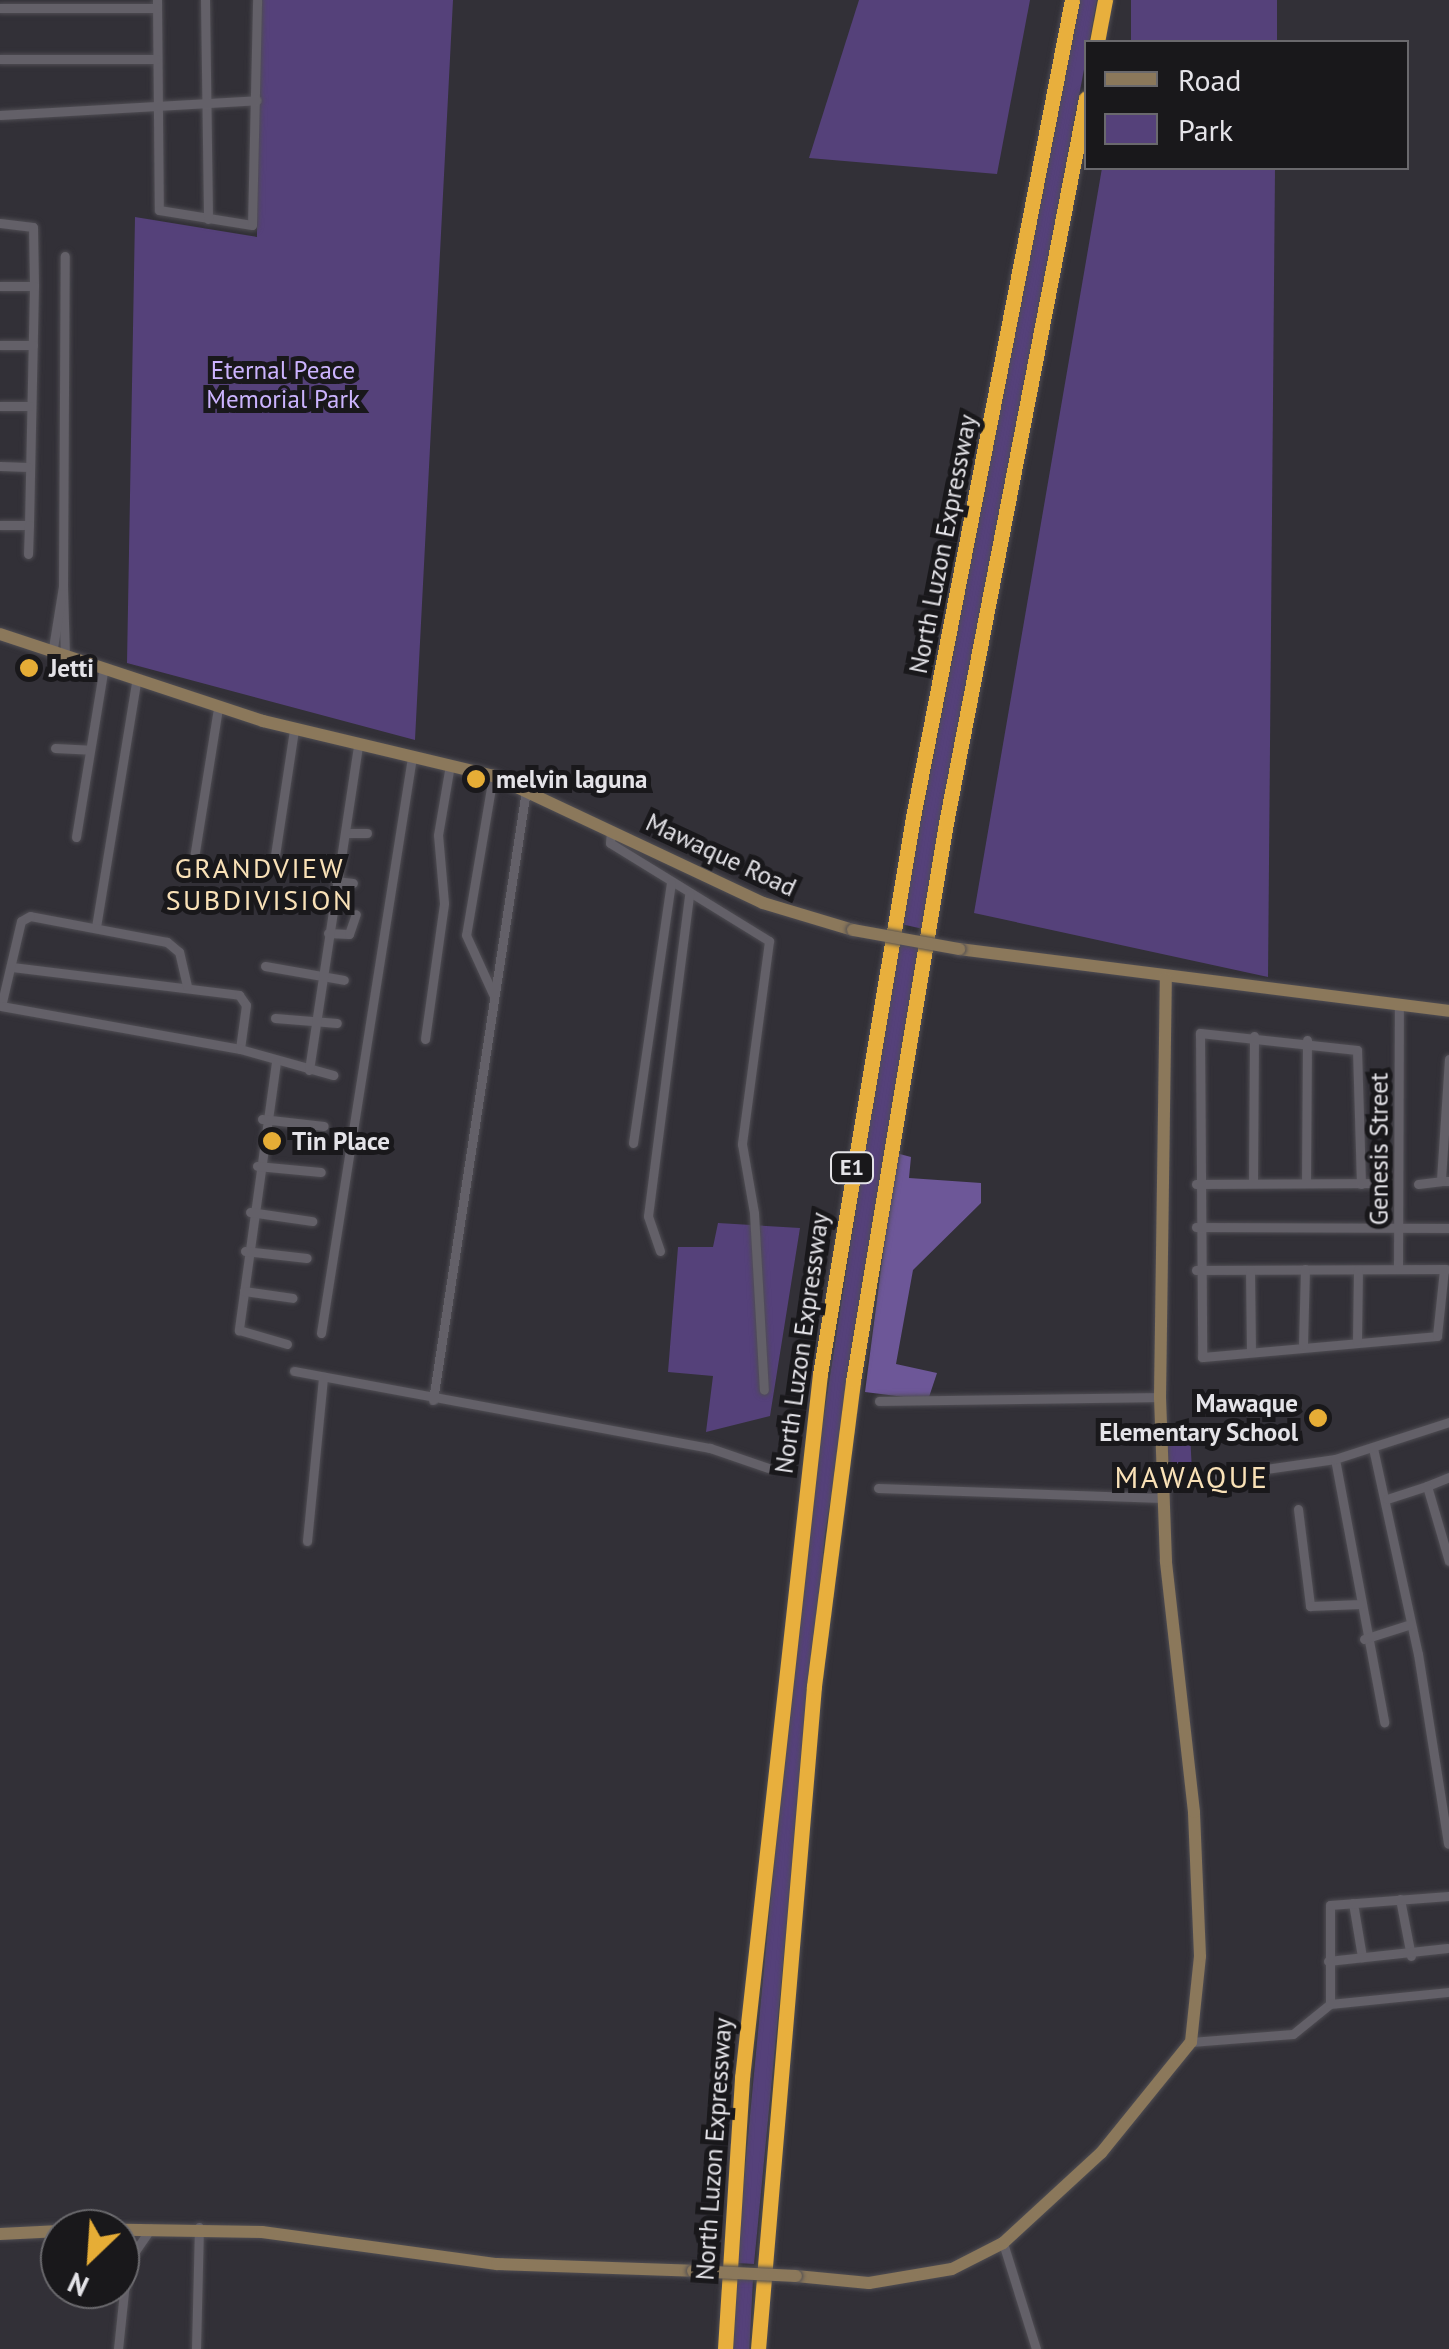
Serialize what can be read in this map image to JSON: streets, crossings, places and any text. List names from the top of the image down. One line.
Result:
{"streets":{"highway":["North Luzon Expressway","E1"],"street":["Mawaque Road","Genesis Street"]},"crossings":[["Mawaque Road","Genesis Street"]],"districts":["GRANDVIEW SUBDIVISION","MAWAQUE"],"parks":["Eternal Peace Memorial Park"],"places":["Jetti","melvin laguna","Tin Place","Mawaque Elementary School"],"legend":["Road","Park"],"north":"bottom left"}
